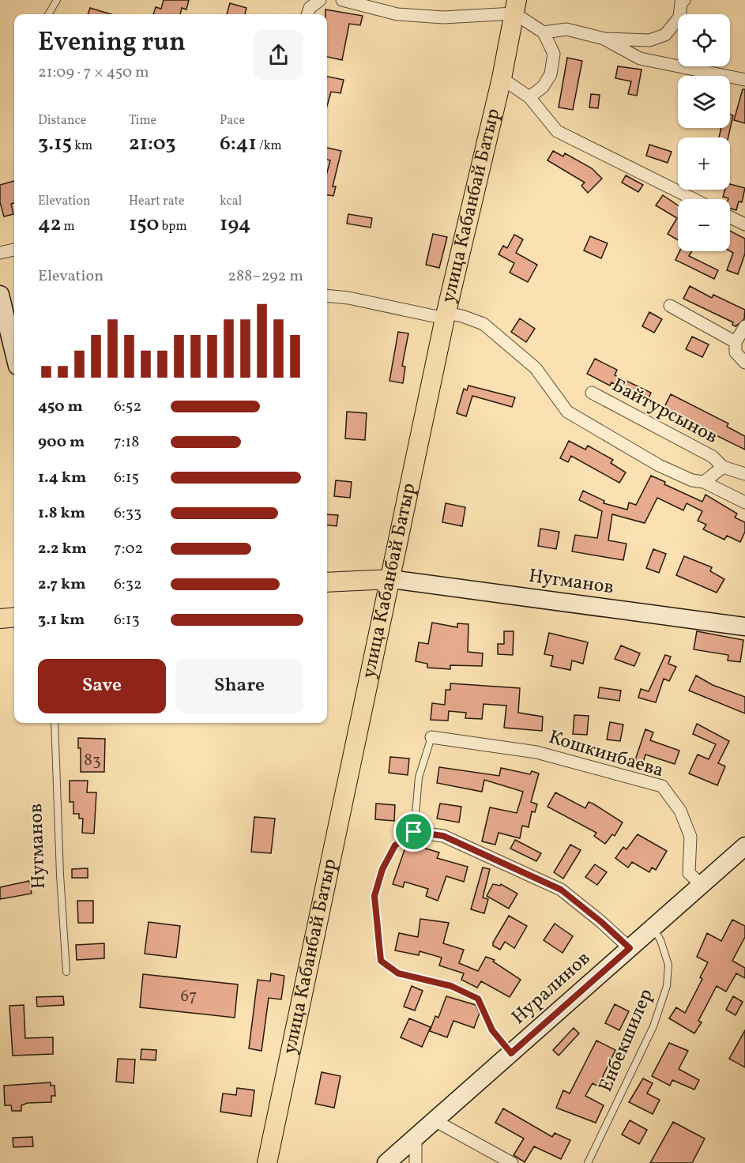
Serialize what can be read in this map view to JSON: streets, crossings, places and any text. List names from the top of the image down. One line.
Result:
{"streets":{"main road":["улица Кабанбай Батыр","Нугманов","Нуралинов"],"street":["Байтурсынов","Кошкинбаева"],"lane":["Енбекшилер"]},"crossings":[["улица Кабанбай Батыр","Нугманов"],["Кошкинбаева","Нуралинов"],["Нуралинов","Енбекшилер"]],"house_numbers":["83","67"],"page":{"map_buttons":["+","−"],"heading":["Evening run","21:09 · 7 × 450 m"],"stats":[["Distance","3.15 km"],["Time","21:03"],["Pace","6:41 /km"],["Elevation","42 m"],["Heart rate","150 bpm"],["kcal","194"]],"chart":["Elevation","288–292 m"],"list":[{"name":"450 m","note":"6:52"},{"name":"900 m","note":"7:18"},{"name":"1.4 km","note":"6:15"},{"name":"1.8 km","note":"6:33"},{"name":"2.2 km","note":"7:02"},{"name":"2.7 km","note":"6:32"},{"name":"3.1 km","note":"6:13"}],"buttons":["Save","Share"]}}
